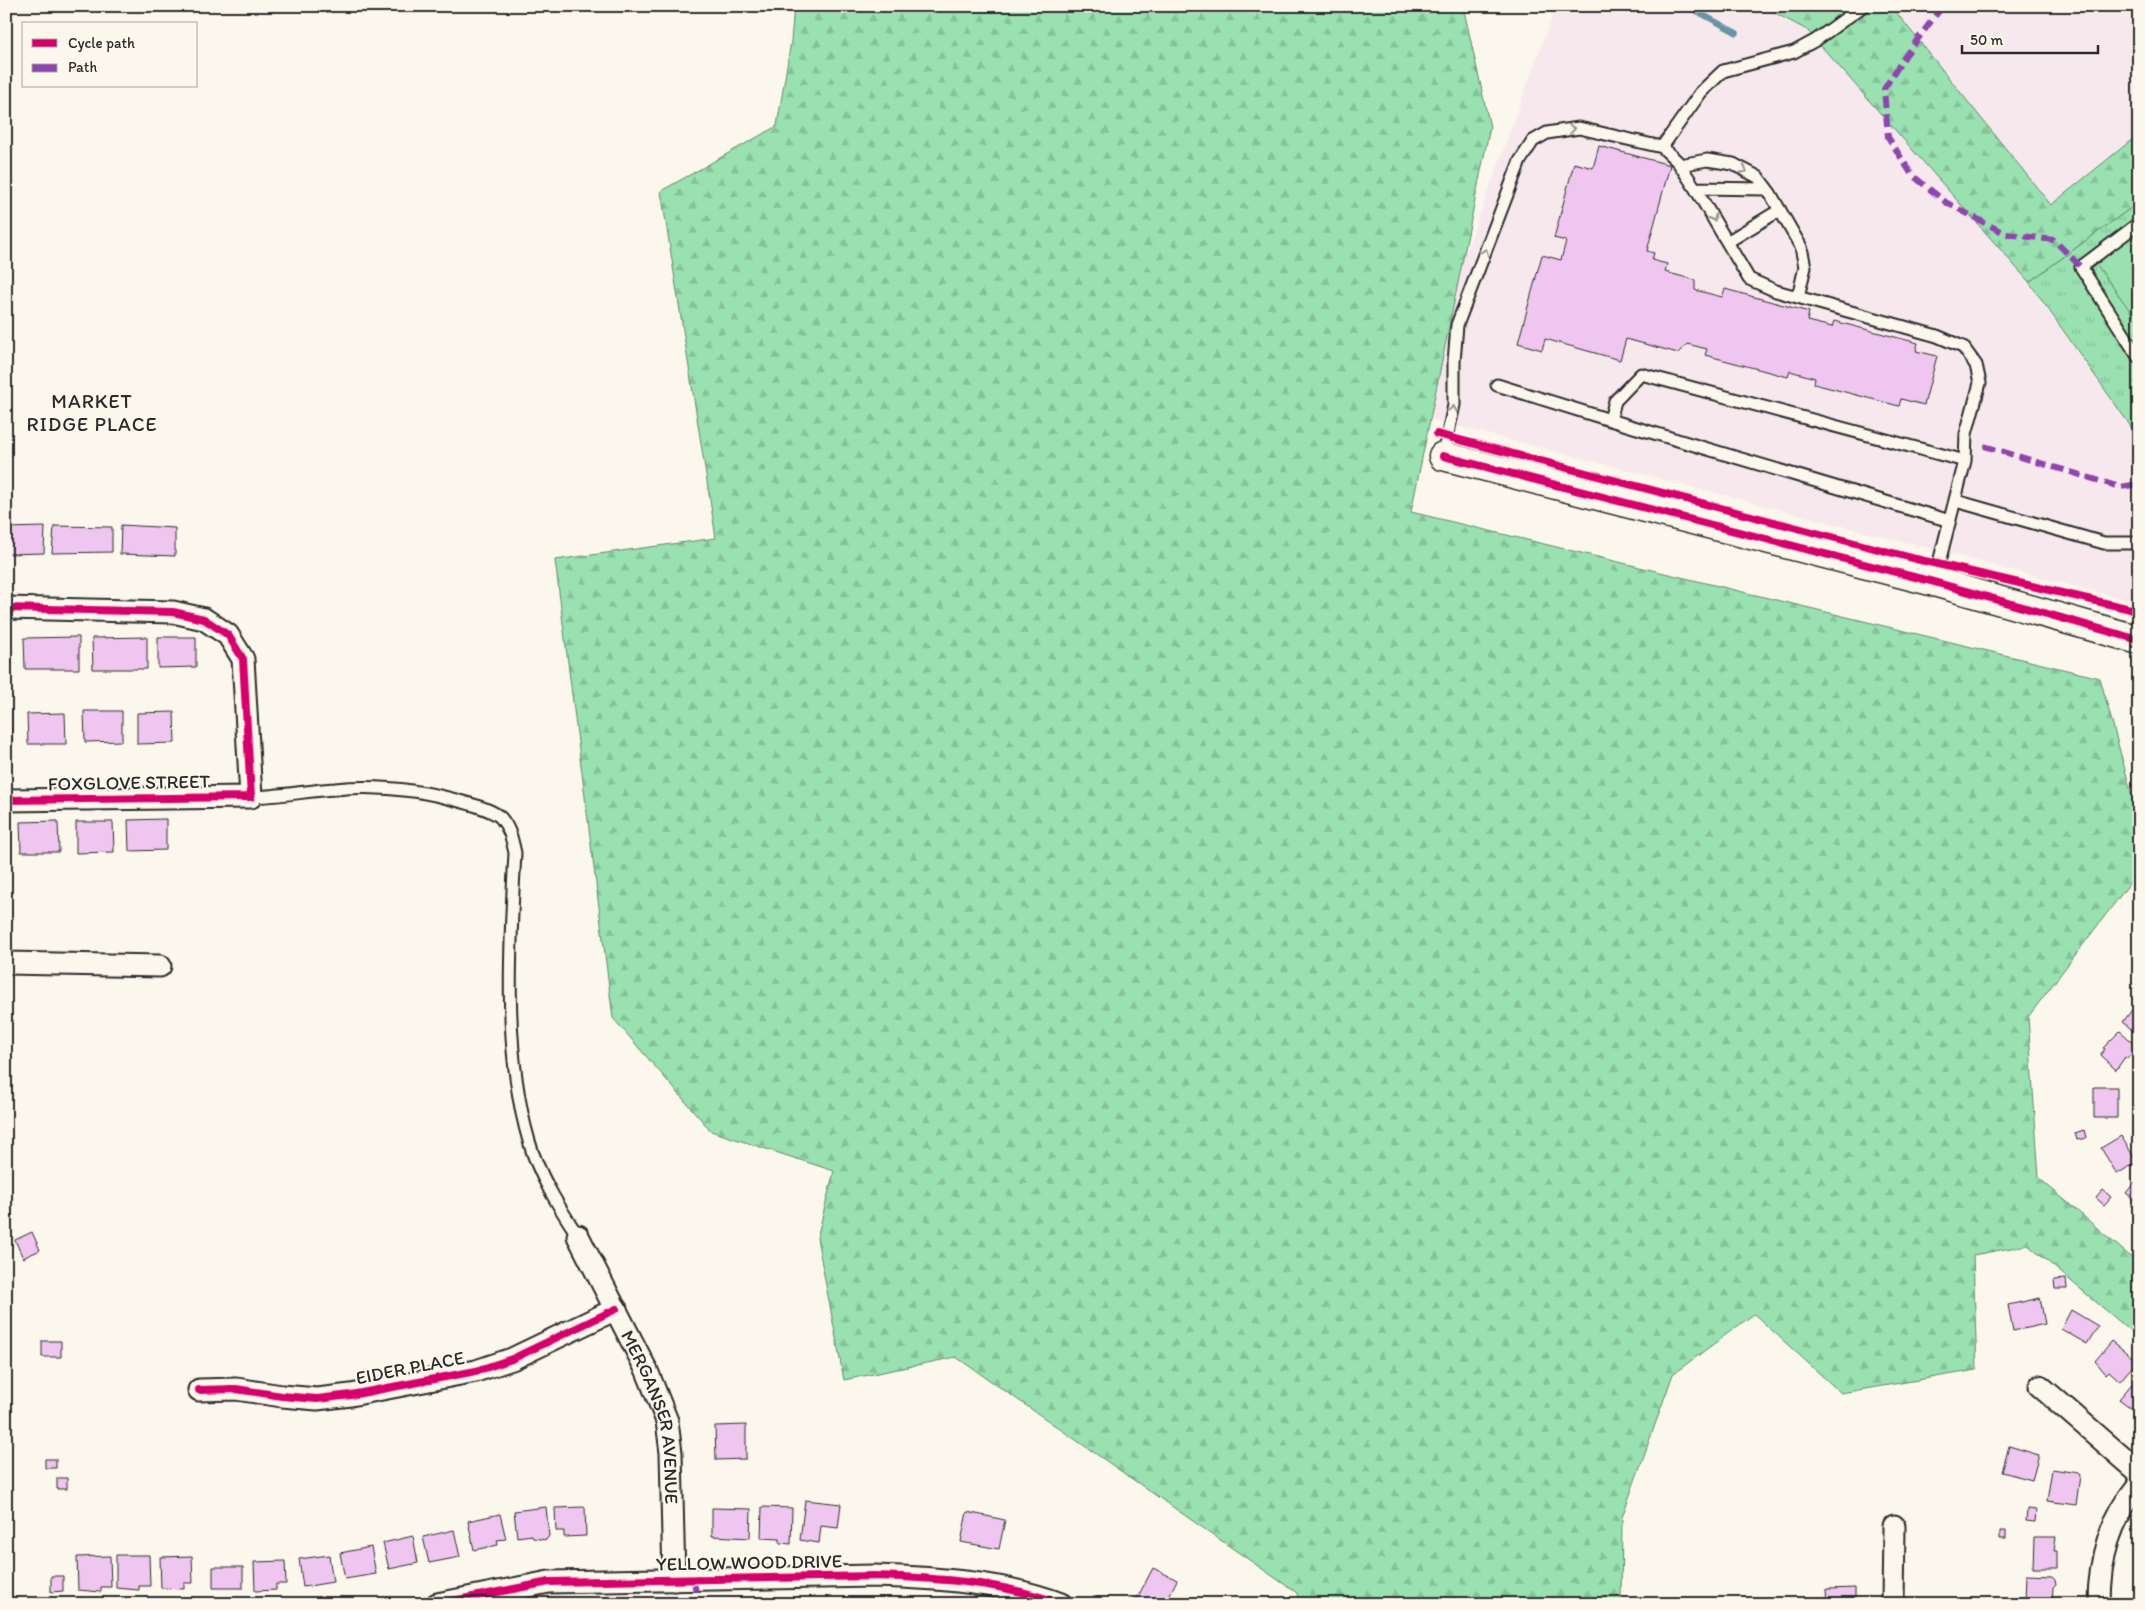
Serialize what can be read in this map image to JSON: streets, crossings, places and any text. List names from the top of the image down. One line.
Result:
{"streets":{"street":["FOXGLOVE STREET","EIDER PLACE","MERGANSER AVENUE","YELLOW WOOD DRIVE"]},"crossings":[["EIDER PLACE","MERGANSER AVENUE"],["MERGANSER AVENUE","YELLOW WOOD DRIVE"]],"districts":["MARKET RIDGE PLACE"],"legend":["Cycle path","Path"],"scale_bar":"50 m"}
